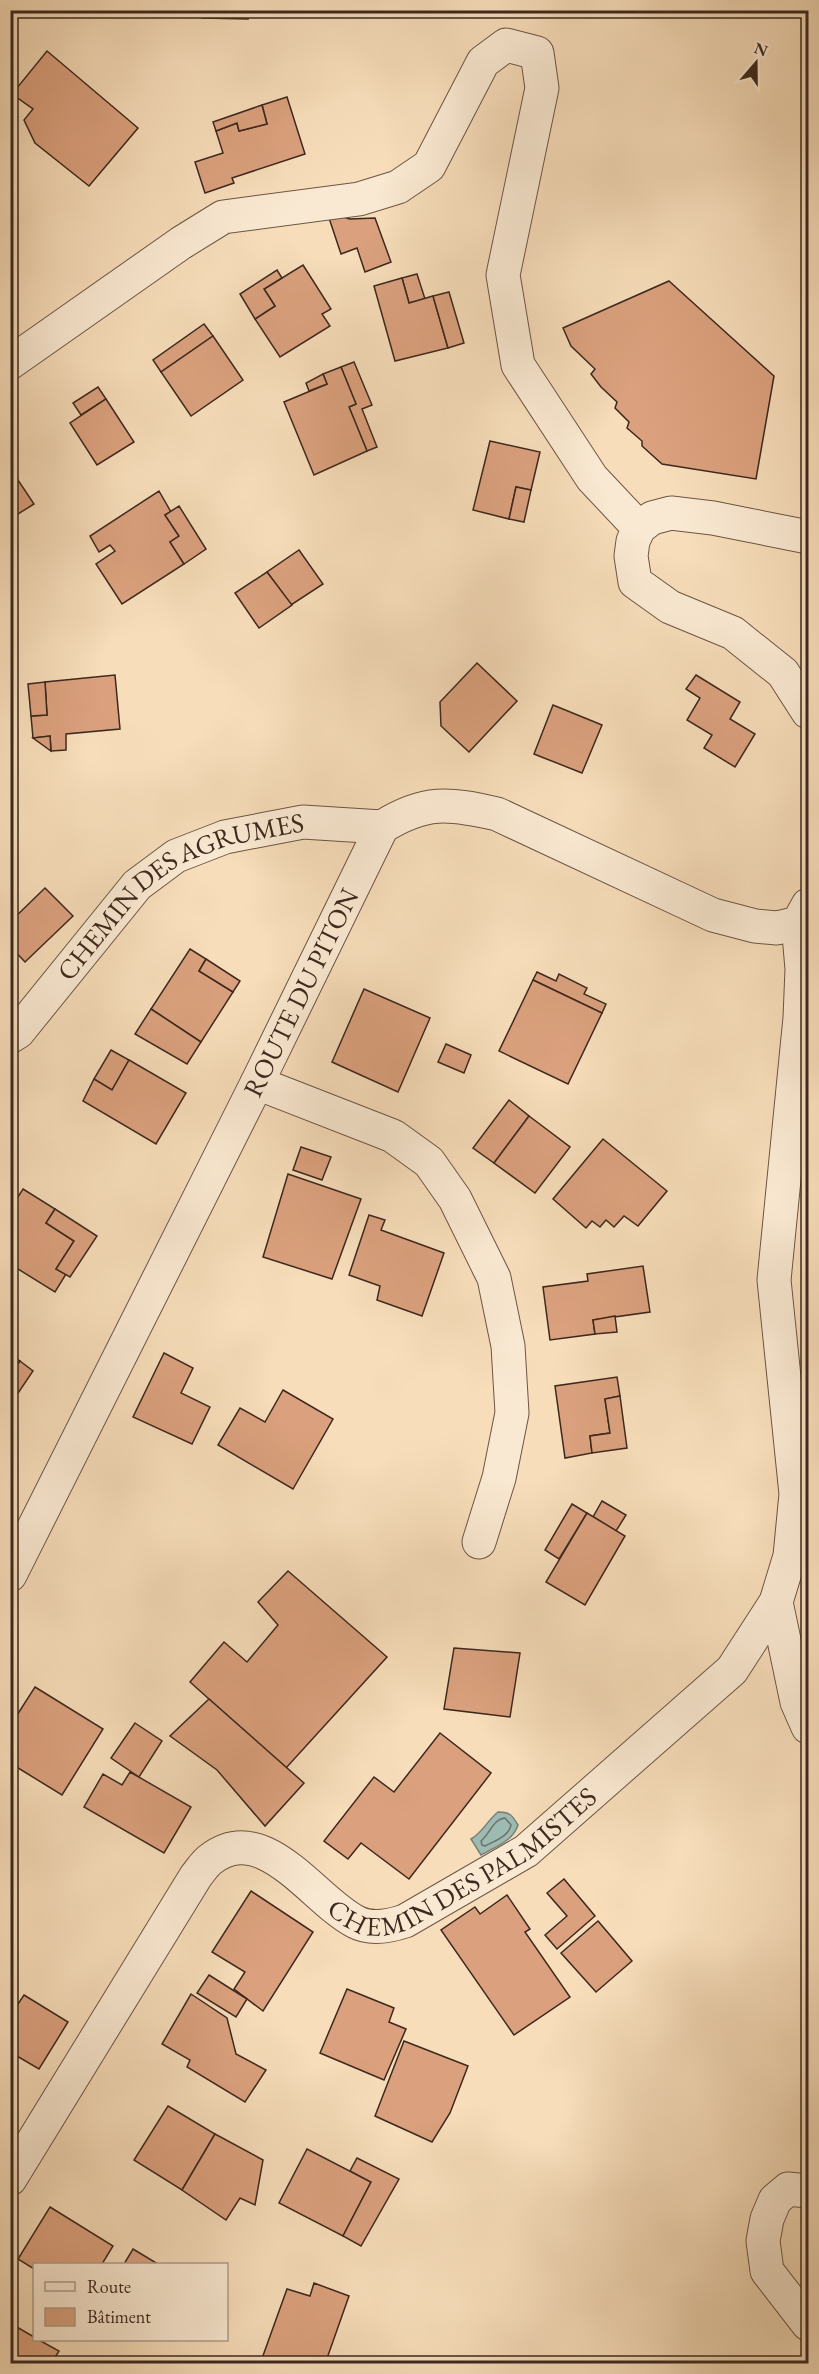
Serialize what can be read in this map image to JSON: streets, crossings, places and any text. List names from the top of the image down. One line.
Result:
{"streets":{"street":["CHEMIN DES AGRUMES","ROUTE DU PITON","CHEMIN DES PALMISTES"]},"crossings":[["CHEMIN DES AGRUMES","ROUTE DU PITON"]],"legend":["Route","Bâtiment"],"north":"top"}
